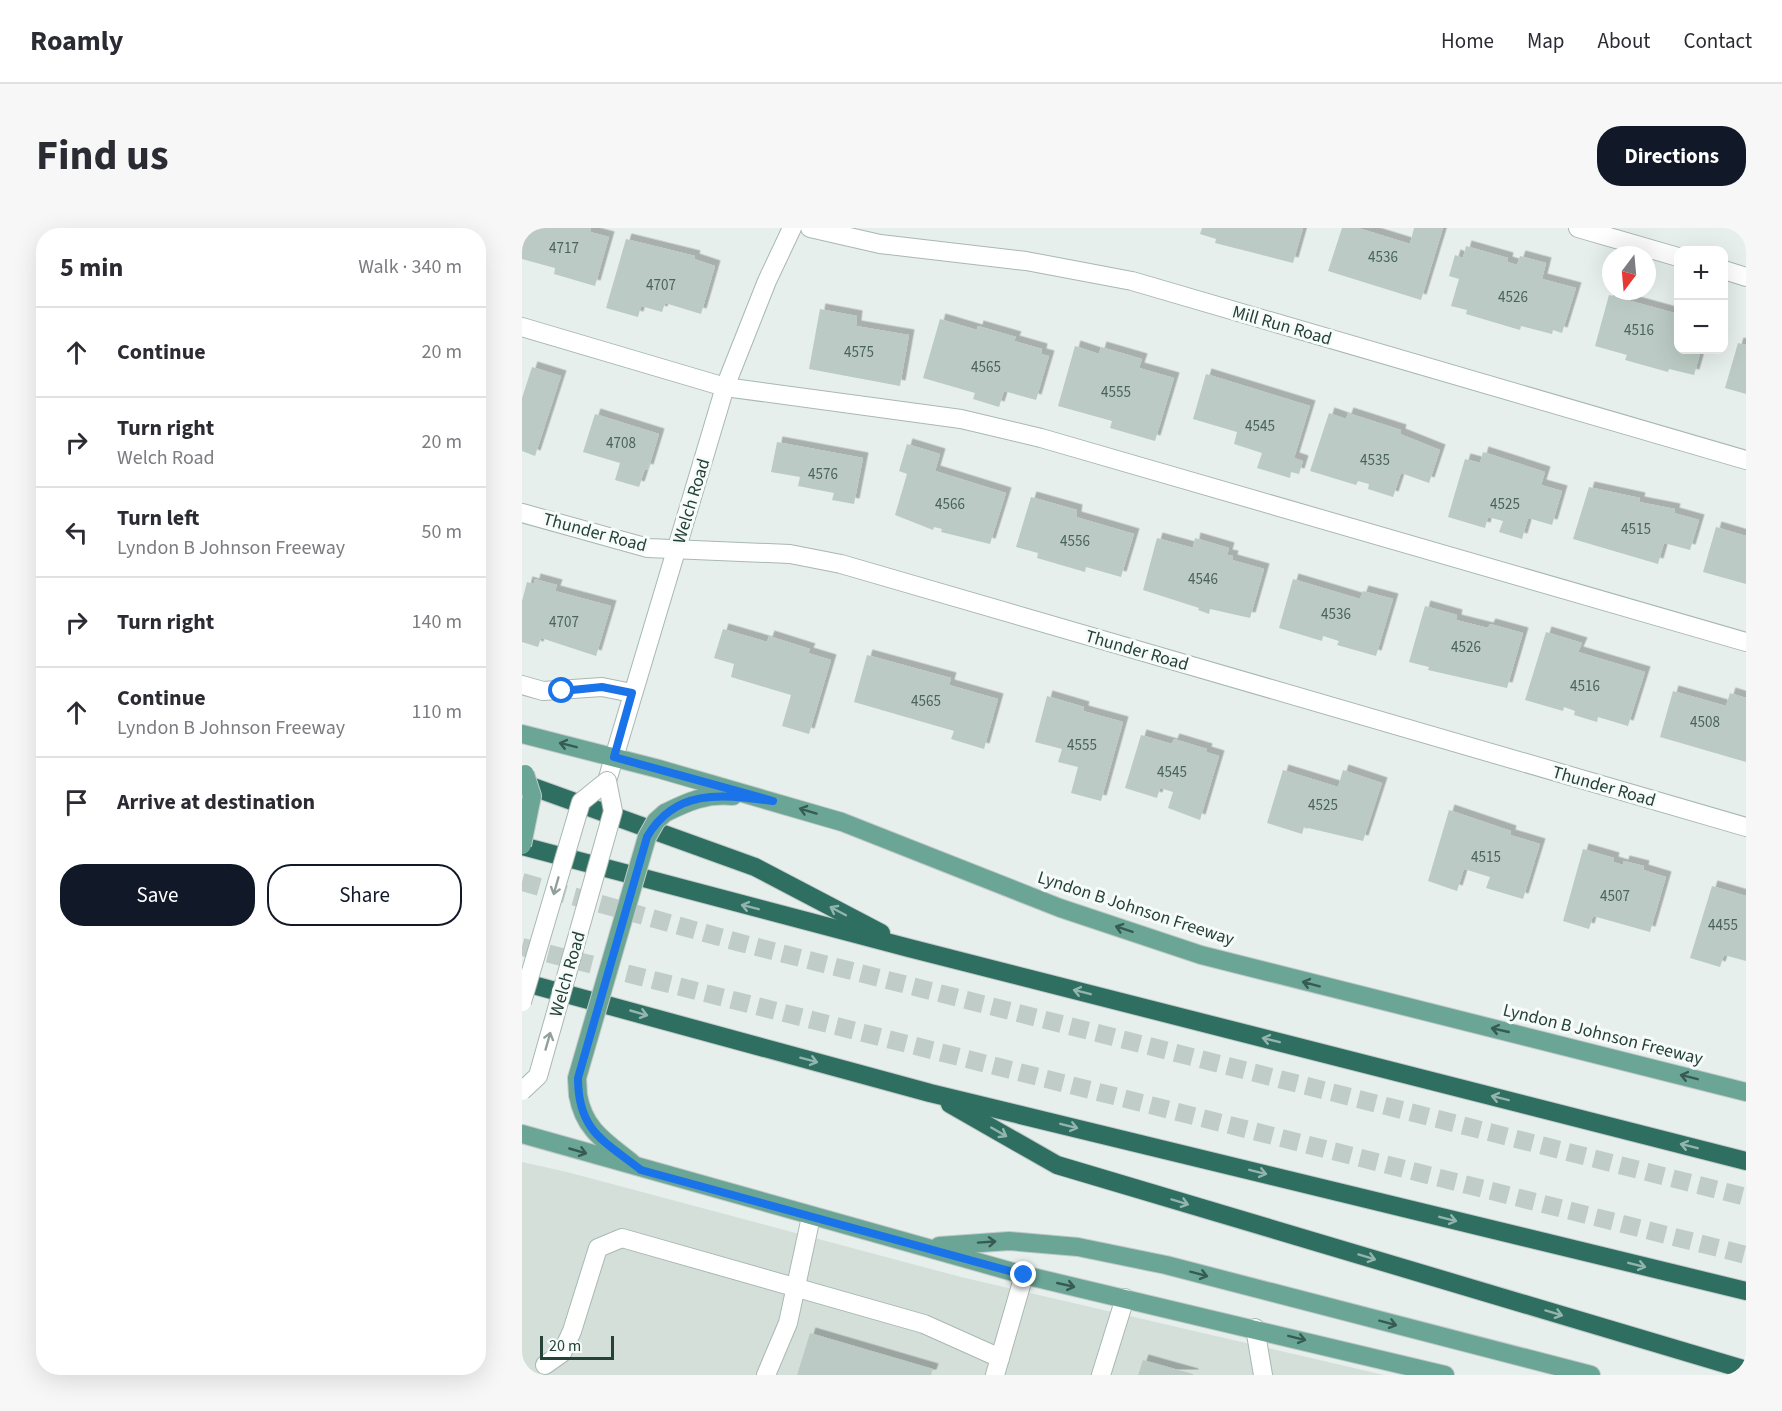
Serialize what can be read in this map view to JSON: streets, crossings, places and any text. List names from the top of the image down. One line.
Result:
{"streets":{"main road":["Lyndon B Johnson Freeway"],"street":["Mill Run Road","Welch Road","Thunder Road"]},"crossings":[["Welch Road","Thunder Road"],["Welch Road","Lyndon B Johnson Freeway"]],"one_way":["Lyndon B Johnson Freeway"],"house_numbers":["4717","4536","4707","4526","4516","4575","4565","4555","4545","4708","4535","4576","4566","4525","4515","4556","4546","4536","4707","4526","4516","4565","4508","4555","4545","4525","4515","4507","4455"],"scale_bar":"20 m","north":"bottom","page":{"header":"Roamly","nav":["Home","Map","About","Contact"],"title":"Find us","buttons":["Directions",["Save","Share"]],"heading":["5 min","Walk · 340 m"],"map_buttons":["+","−"],"list":[["Continue","20 m"],["Turn right","Welch Road","20 m"],["Turn left","Lyndon B Johnson Freeway","50 m"],["Turn right","140 m"],["Continue","Lyndon B Johnson Freeway","110 m"],"Arrive at destination"],"scale":"20 m"}}
